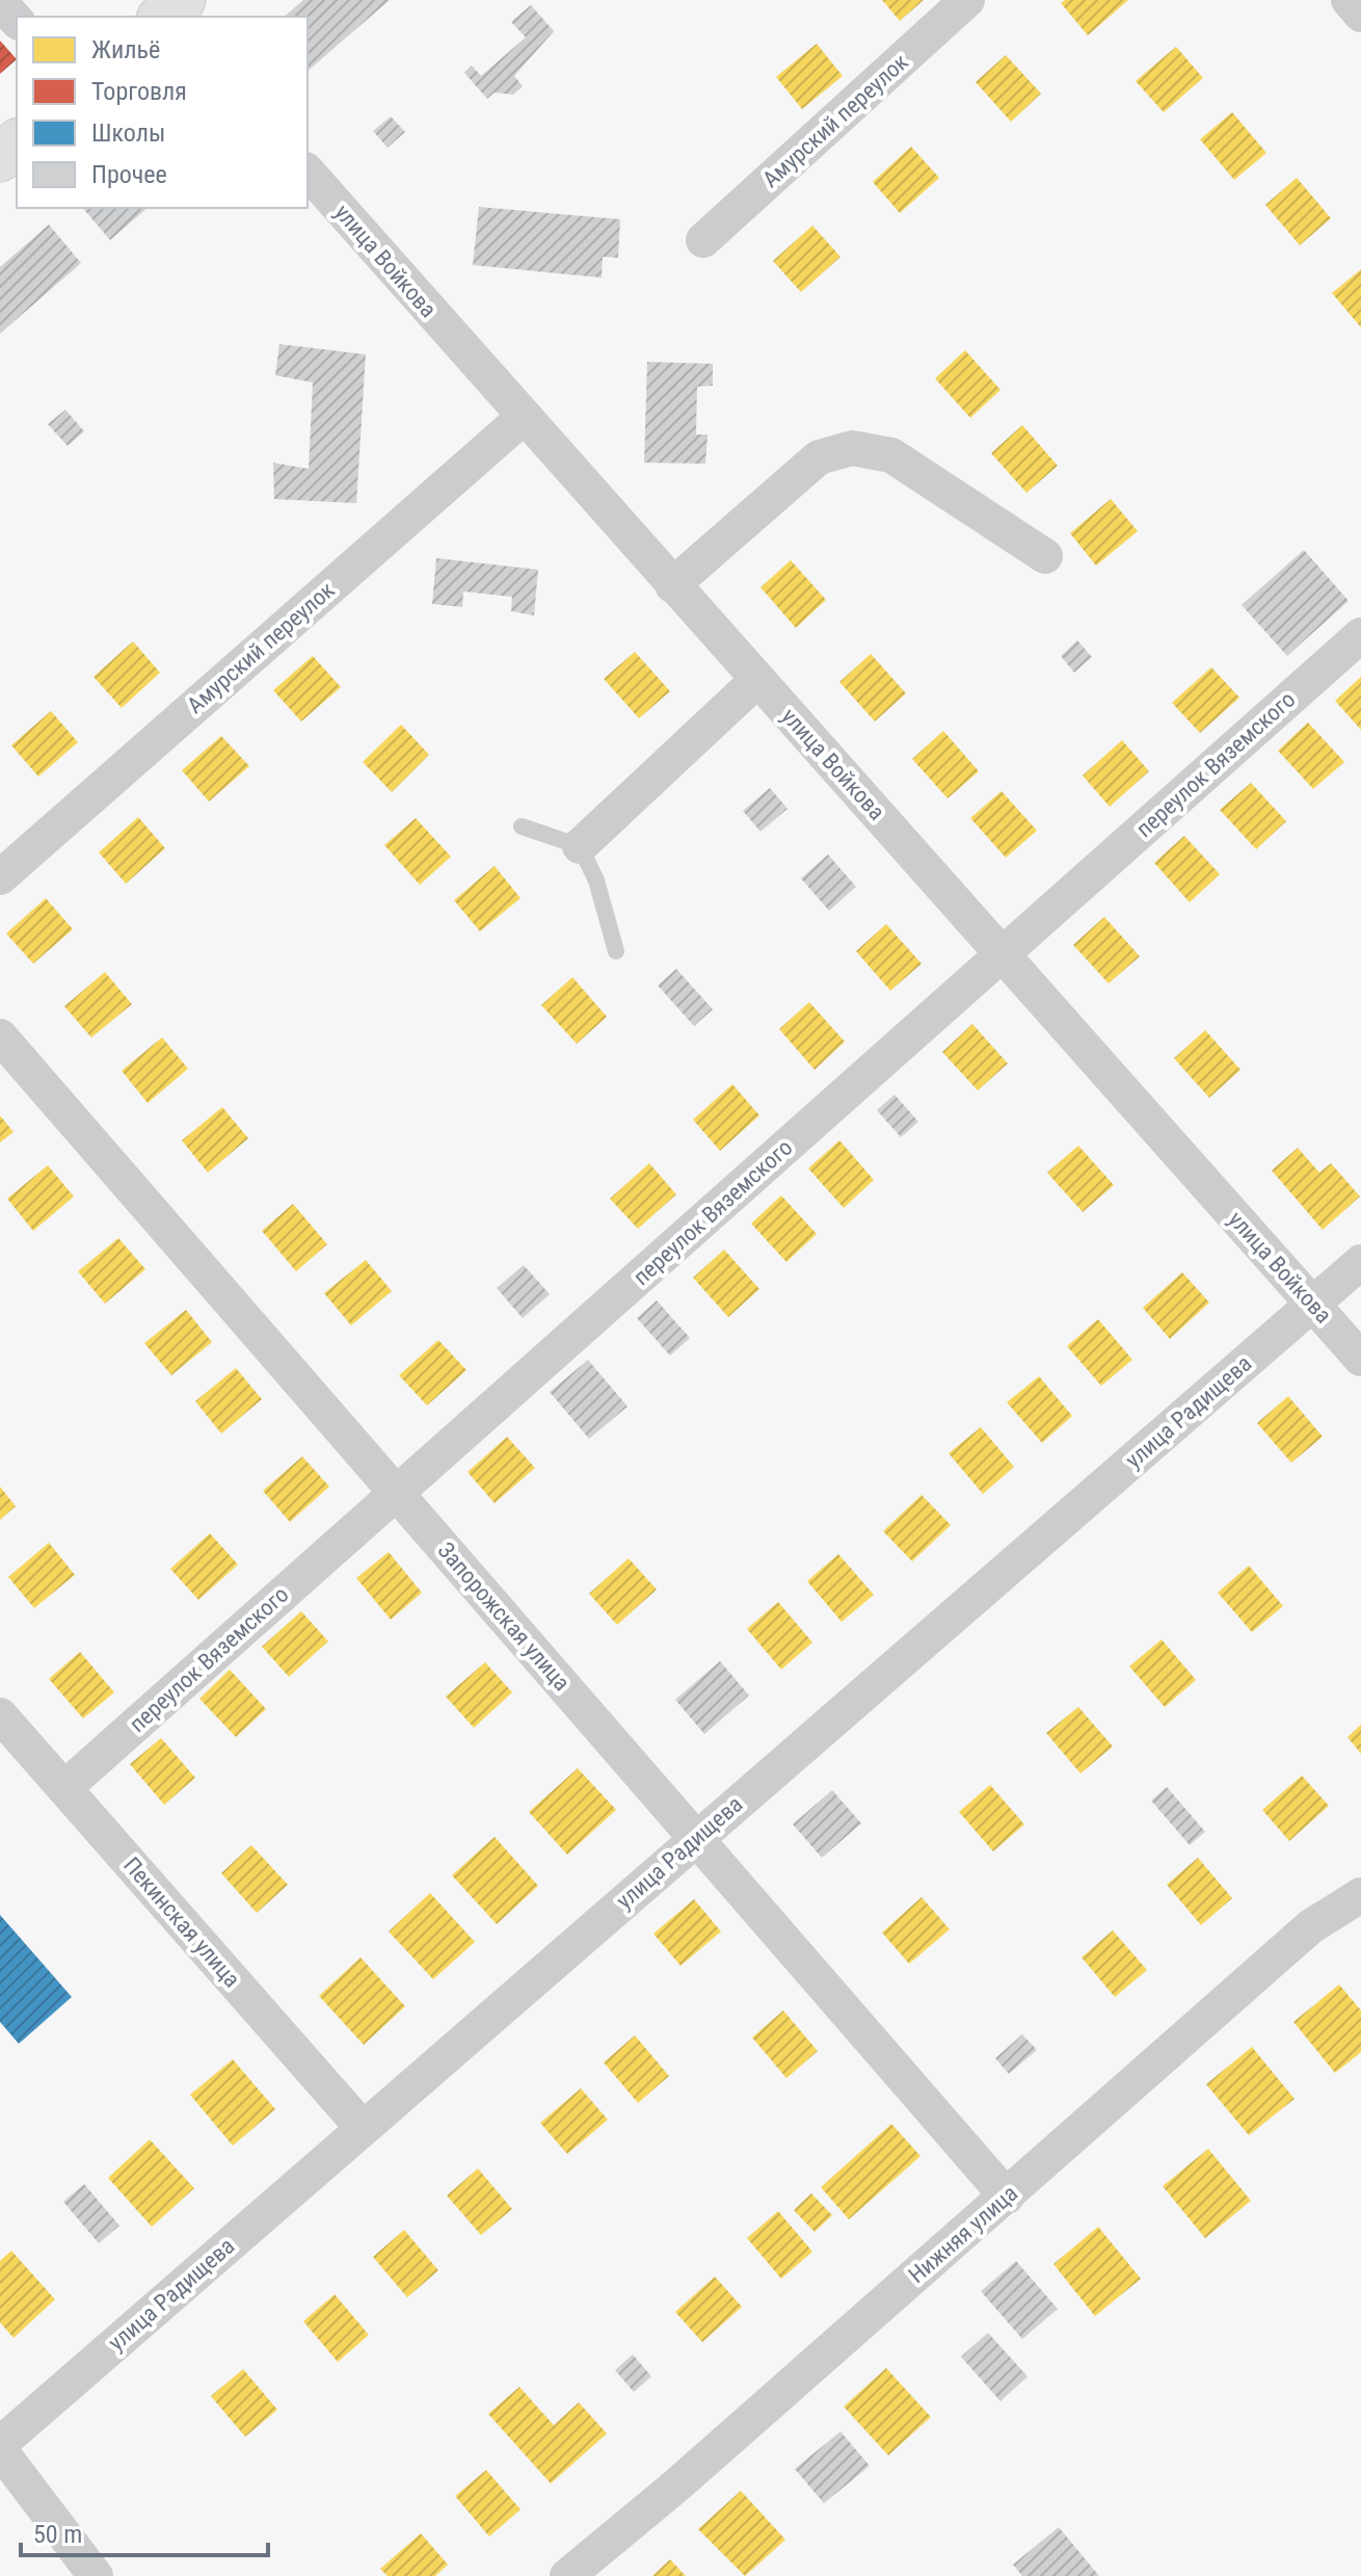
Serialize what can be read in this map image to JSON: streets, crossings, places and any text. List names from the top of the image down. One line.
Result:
{"streets":{"street":["Амурский переулок","улица Войкова","переулок Вяземского","улица Радищева","Запорожская улица","Пекинская улица","Нижняя улица"]},"crossings":[["Амурский переулок","улица Войкова"],["улица Войкова","переулок Вяземского"],["улица Войкова","улица Радищева"],["переулок Вяземского","Запорожская улица"],["переулок Вяземского","Пекинская улица"],["улица Радищева","Запорожская улица"],["улица Радищева","Пекинская улица"],["Запорожская улица","Нижняя улица"]],"legend":["Жильё","Торговля","Школы","Прочее"],"scale_bar":"50 m"}
